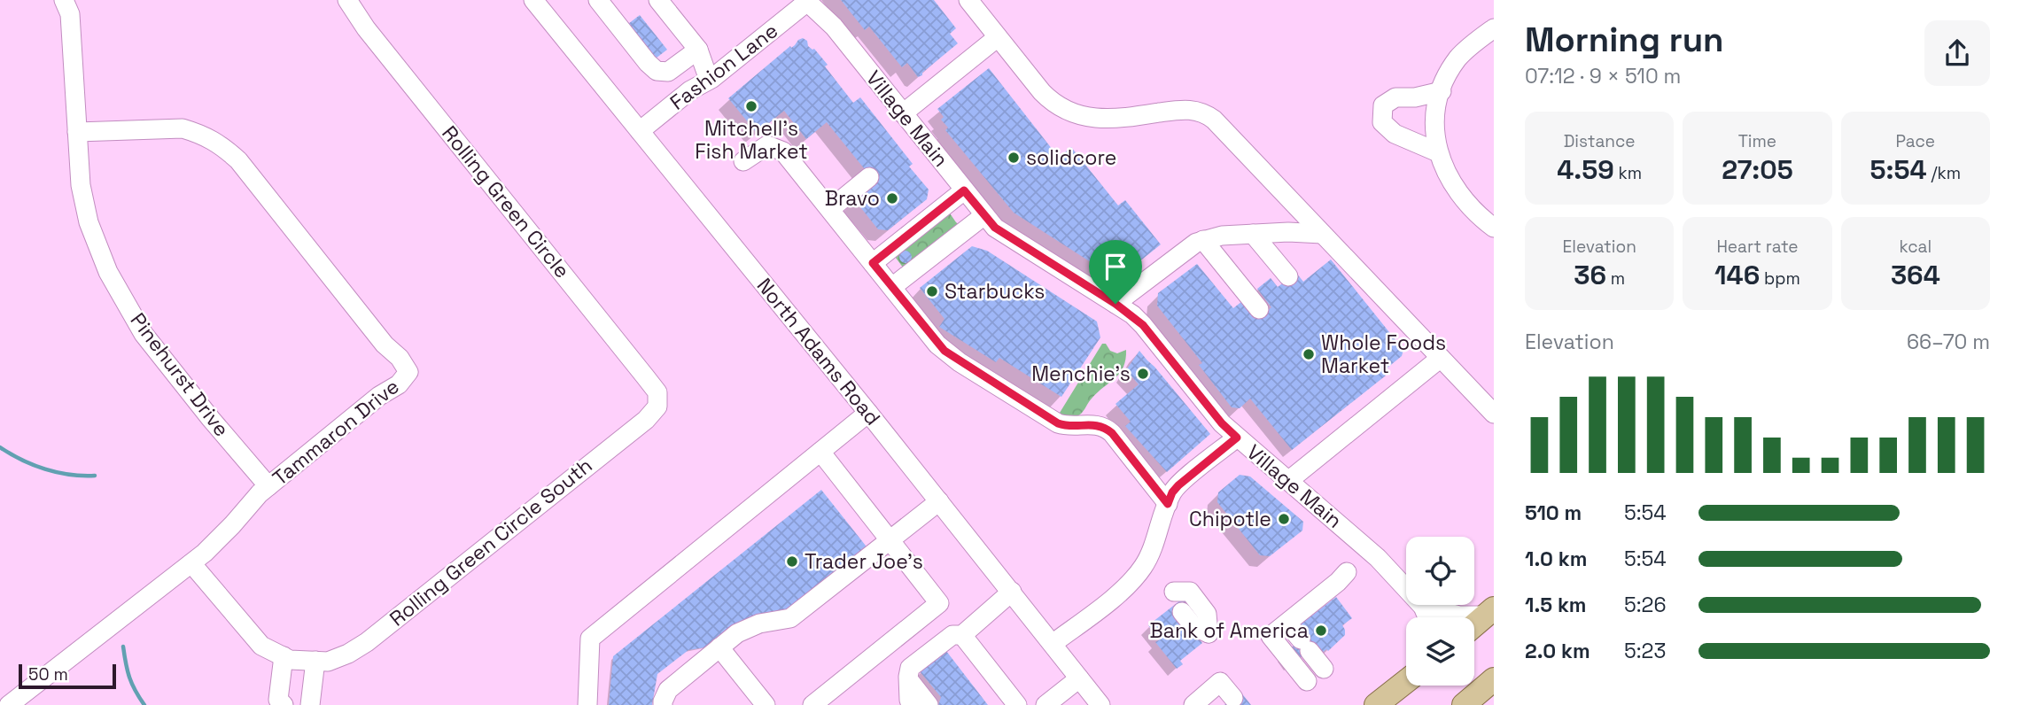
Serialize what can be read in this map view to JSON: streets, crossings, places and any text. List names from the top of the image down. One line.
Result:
{"streets":{"street":["Fashion Lane","Village Main","Rolling Green Circle","North Adams Road","Pinehurst Drive","Tammaron Drive","Rolling Green Circle South"]},"crossings":[["Fashion Lane","Village Main"],["Fashion Lane","North Adams Road"],["Rolling Green Circle","Rolling Green Circle South"],["Pinehurst Drive","Tammaron Drive"],["Tammaron Drive","Rolling Green Circle South"]],"places":["Mitchell's Fish Market","solidcore","Bravo","Starbucks","Whole Foods Market","Menchie's","Chipotle","Trader Joe's","Bank of America"],"scale_bar":"50 m","page":{"heading":["Morning run","07:12 · 9 × 510 m"],"stats":[["Distance","4.59 km"],["Time","27:05"],["Pace","5:54 /km"],["Elevation","36 m"],["Heart rate","146 bpm"],["kcal","364"]],"chart":["Elevation","66–70 m"],"list":[{"name":"510 m","note":"5:54"},{"name":"1.0 km","note":"5:54"},{"name":"1.5 km","note":"5:26"},{"name":"2.0 km","note":"5:23"}],"scale":"50 m"}}
